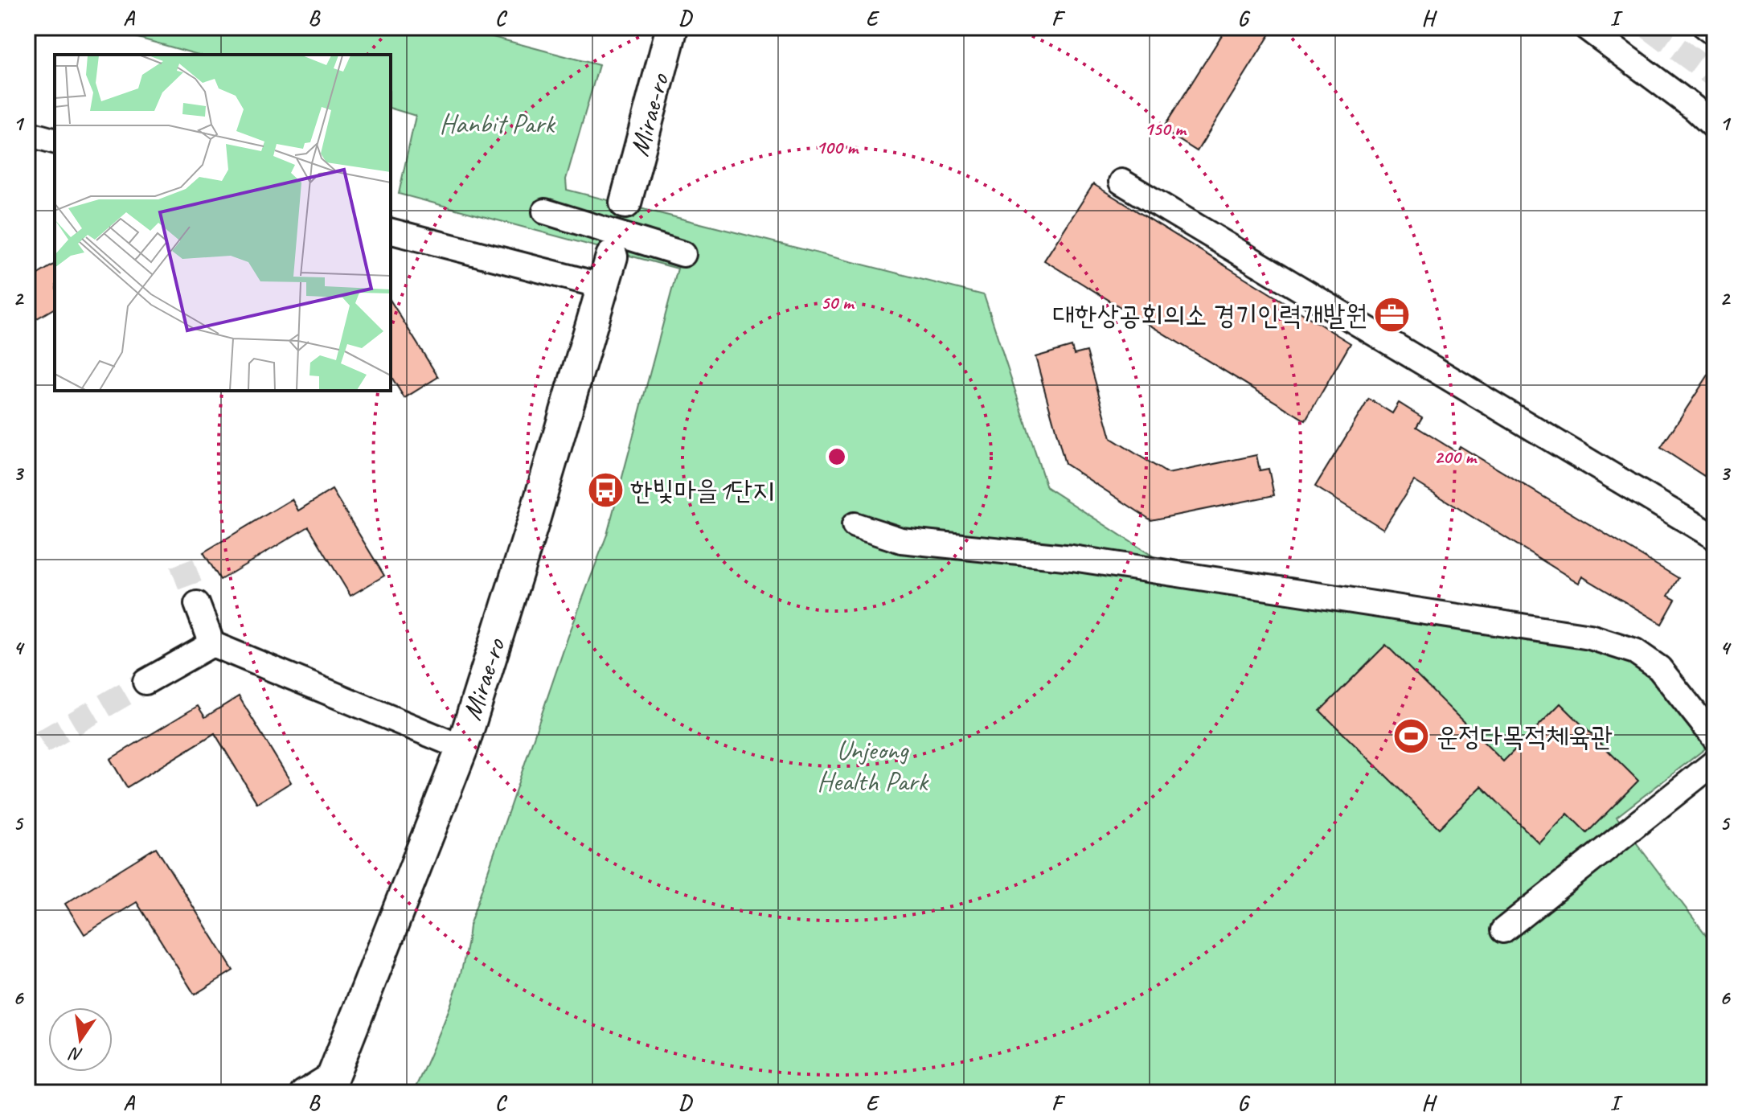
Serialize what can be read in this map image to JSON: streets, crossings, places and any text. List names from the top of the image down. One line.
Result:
{"streets":{"main road":["Mirae-ro"]},"parks":["Hanbit Park","Unjeong Health Park"],"places":{"office":["대한상공회의소 경기인력개발원"],"bus stop":["한빛마을1단지"],"sports":["운정다목적체육관"]},"north":"bottom","grid":{"columns":["A","B","C","D","E","F","G","H","I"],"rows":["1","2","3","4","5","6"]},"rings":["150 m","100 m","50 m","200 m"]}
